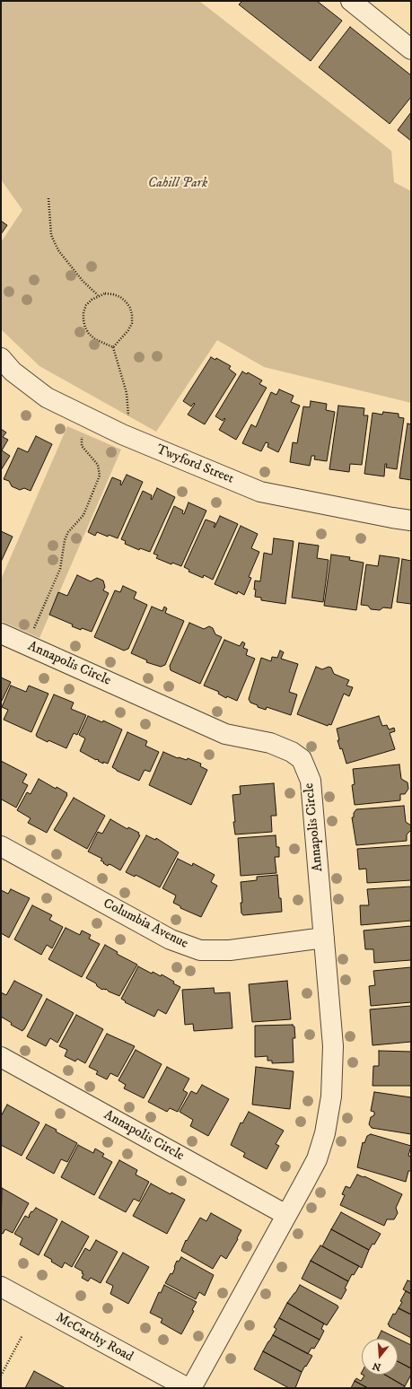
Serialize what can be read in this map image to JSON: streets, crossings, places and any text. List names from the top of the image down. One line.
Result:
{"streets":{"street":["Twyford Street","Annapolis Circle","Columbia Avenue","McCarthy Road"]},"crossings":[["Annapolis Circle","Columbia Avenue"]],"parks":["Cahill Park"],"north":"bottom"}
